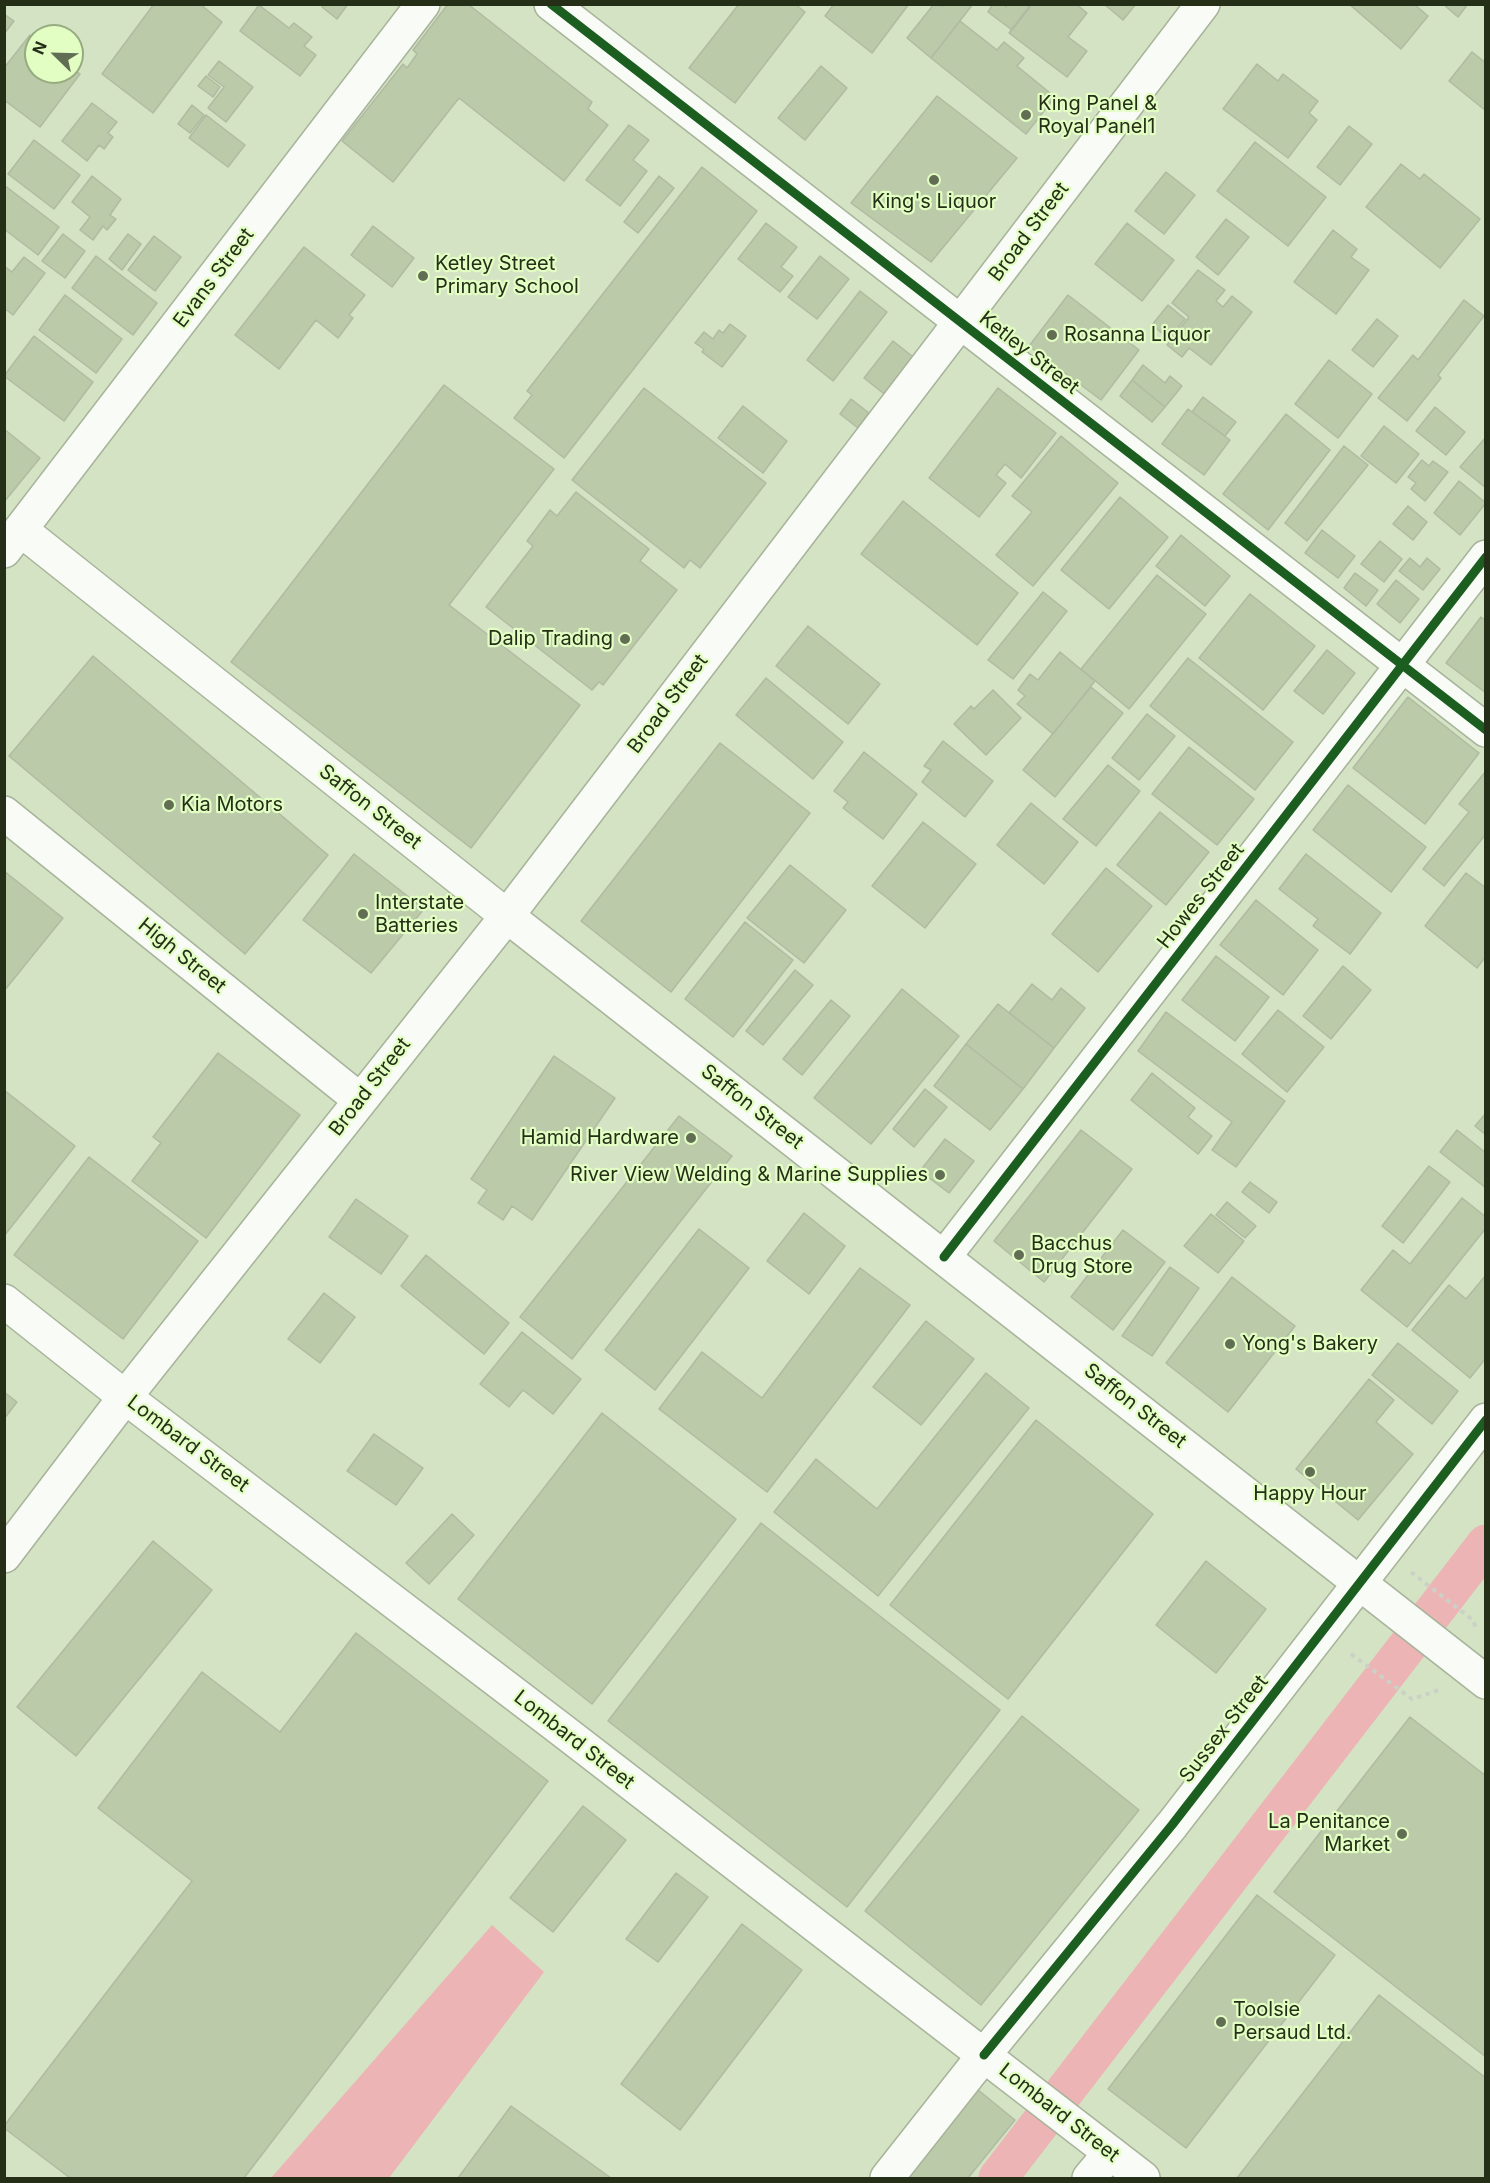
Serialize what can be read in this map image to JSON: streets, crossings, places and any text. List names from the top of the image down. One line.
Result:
{"streets":{"main road":["Broad Street","Evans Street","Ketley Street","Saffon Street","Howes Street","High Street","Lombard Street","Sussex Street"]},"crossings":[["Broad Street","Ketley Street"],["Broad Street","Saffon Street"],["Broad Street","High Street"],["Broad Street","Lombard Street"],["Evans Street","Saffon Street"],["Ketley Street","Howes Street"],["Saffon Street","Howes Street"],["Saffon Street","Sussex Street"],["Lombard Street","Sussex Street"]],"places":["King Panel & Royal Panel1","King's Liquor","Ketley Street Primary School","Rosanna Liquor","Dalip Trading","Kia Motors","Interstate Batteries","Hamid Hardware","River View Welding & Marine Supplies","Bacchus Drug Store","Yong's Bakery","Happy Hour","La Penitance Market","Toolsie Persaud Ltd."],"north":"top left"}
